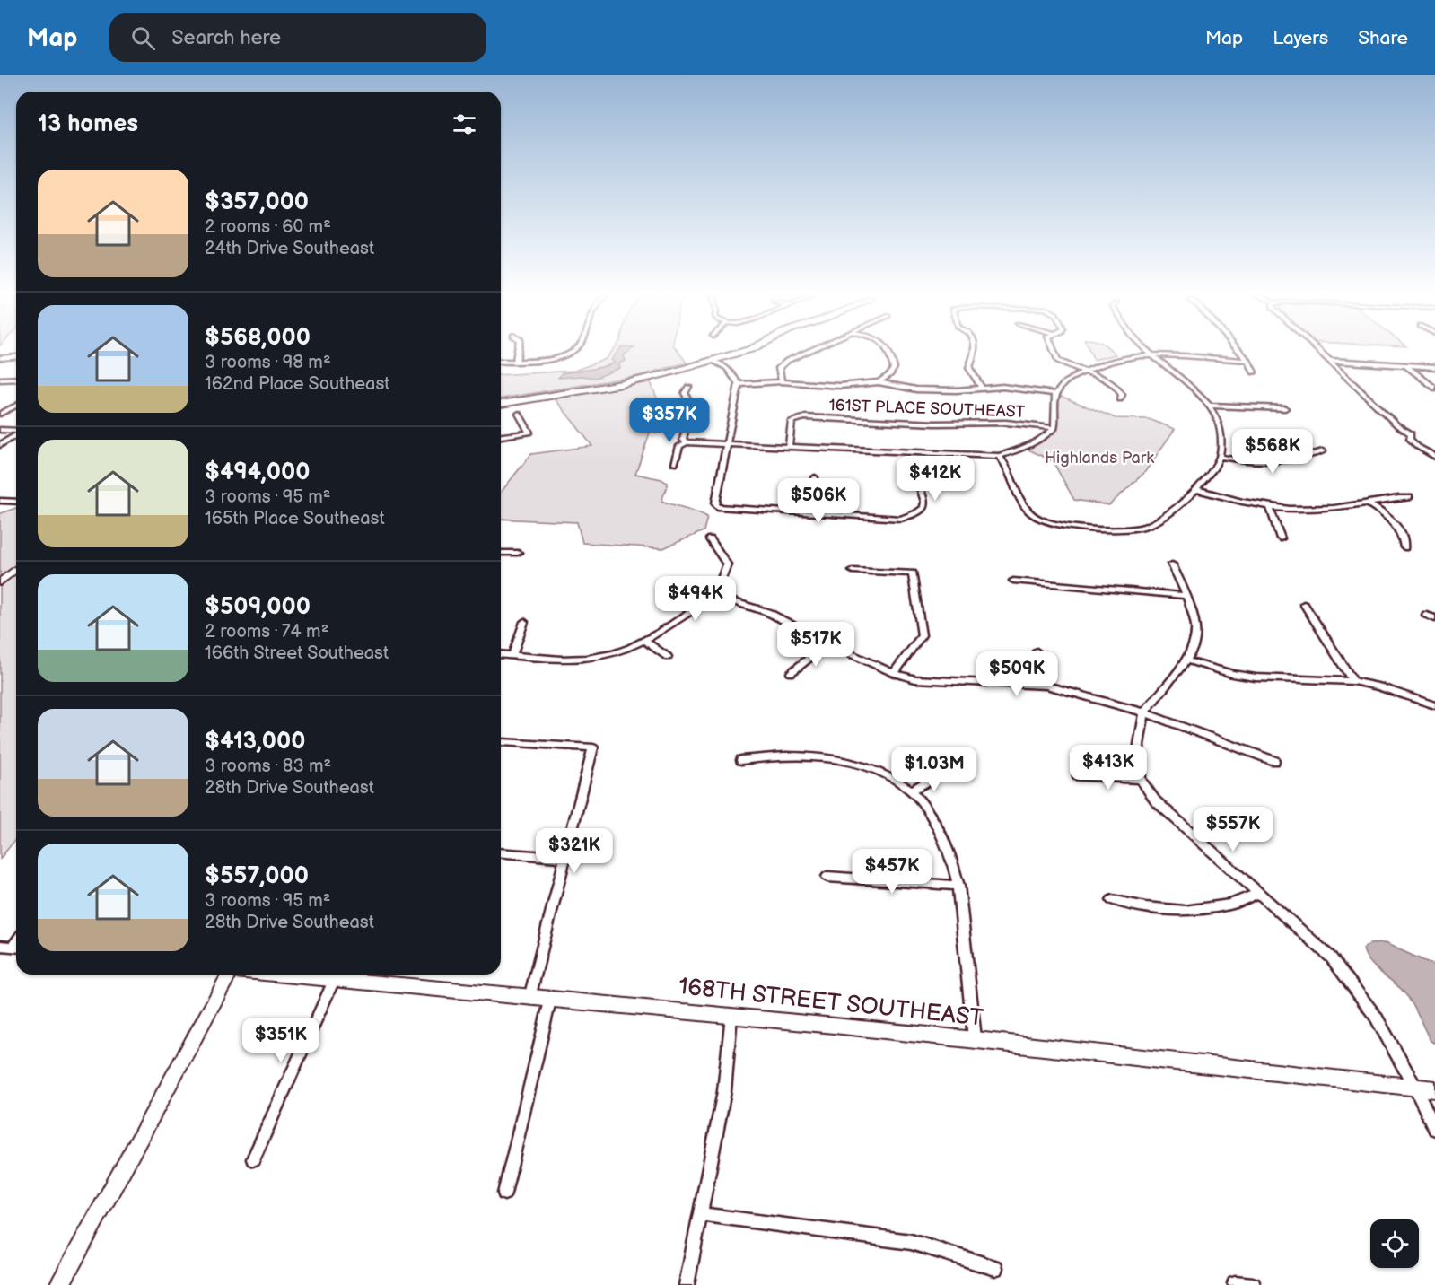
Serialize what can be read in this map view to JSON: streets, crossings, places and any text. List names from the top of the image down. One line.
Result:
{"streets":{"street":["161ST PLACE SOUTHEAST","168TH STREET SOUTHEAST"]},"parks":["Highlands Park"],"page":{"header":"Map","search":"Search here","nav":["Map","Layers","Share"],"heading":"13 homes","list":[{"name":"$357,000","note":"2 rooms · 60 m² · 24th Drive Southeast"},{"name":"$568,000","note":"3 rooms · 98 m² · 162nd Place Southeast"},{"name":"$494,000","note":"3 rooms · 95 m² · 165th Place Southeast"},{"name":"$509,000","note":"2 rooms · 74 m² · 166th Street Southeast"},{"name":"$413,000","note":"3 rooms · 83 m² · 28th Drive Southeast"},{"name":"$557,000","note":"3 rooms · 95 m² · 28th Drive Southeast"}],"price":["$357K","$568K","$412K","$506K","$494K","$517K","$509K","$413K","$1.03M","$557K","$321K","$457K","$351K"]}}
